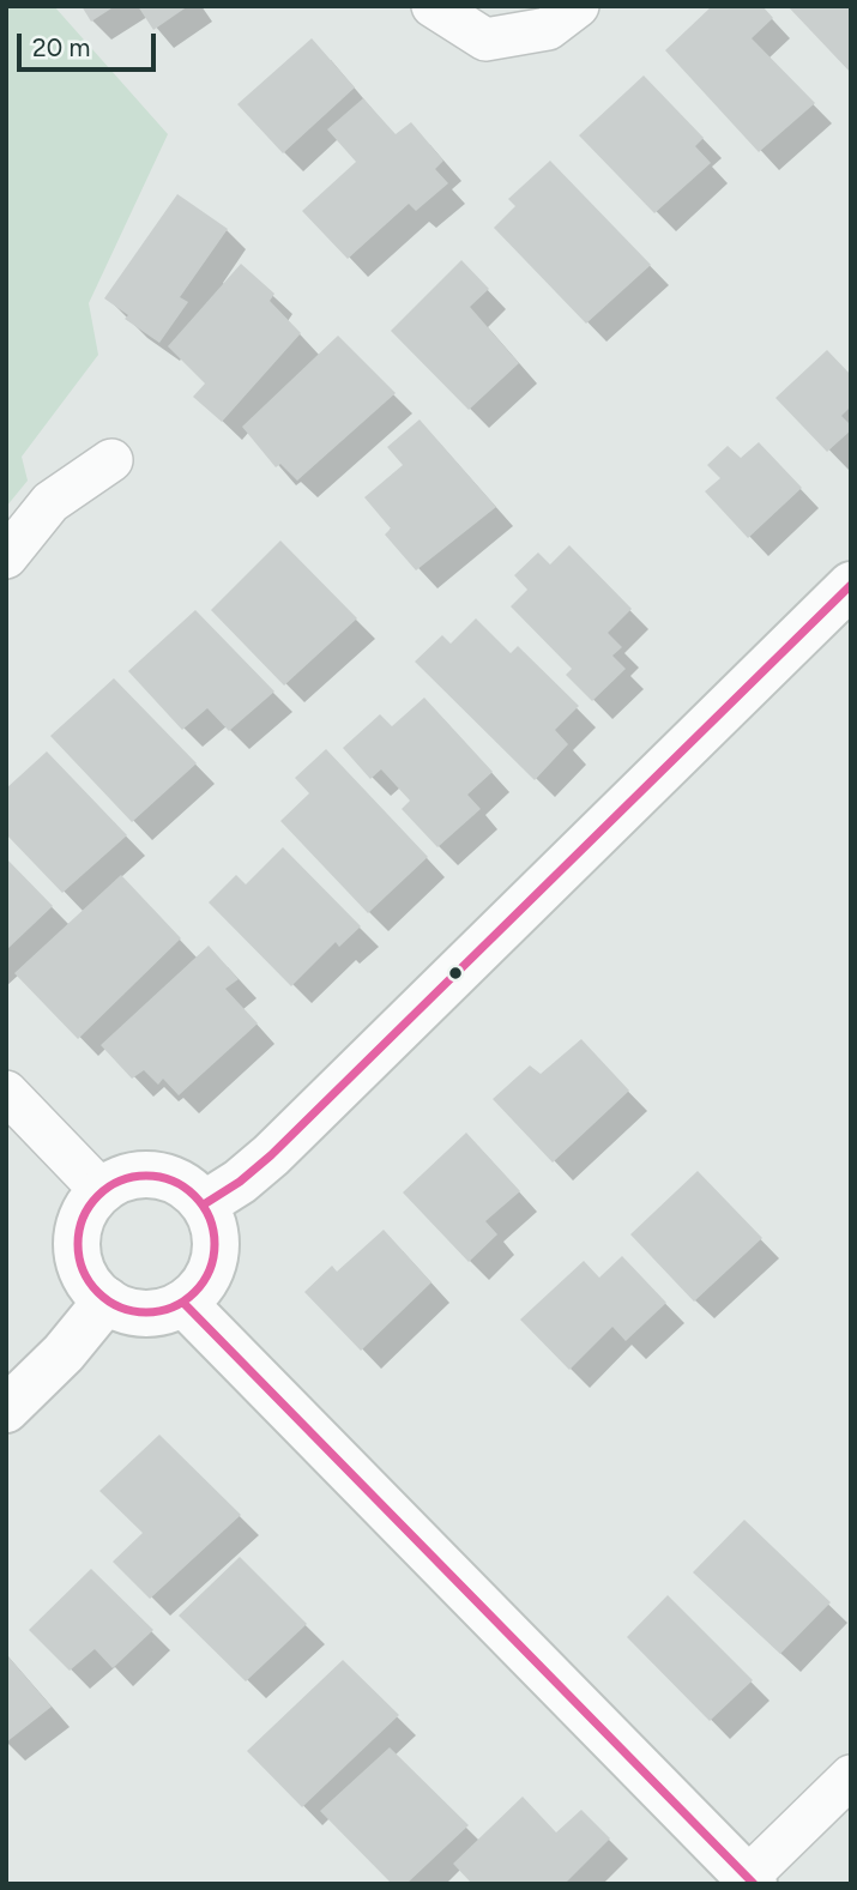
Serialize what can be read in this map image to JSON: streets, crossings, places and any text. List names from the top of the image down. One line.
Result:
{"scale_bar":"20 m"}
